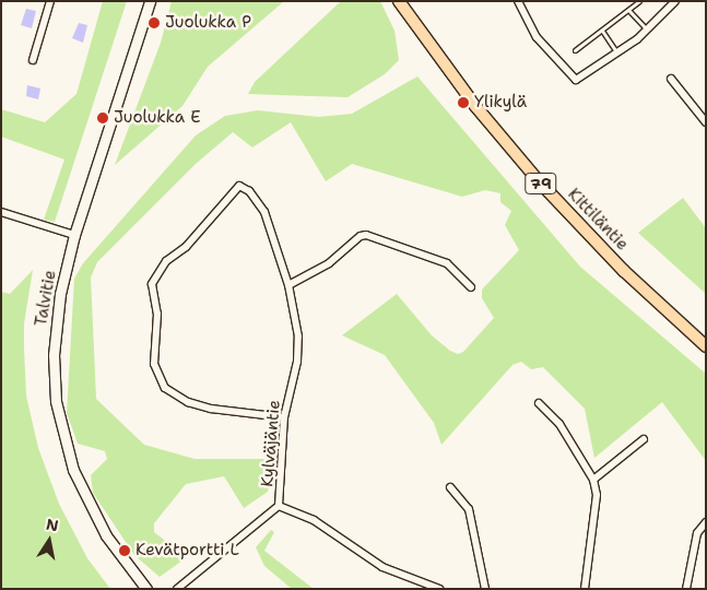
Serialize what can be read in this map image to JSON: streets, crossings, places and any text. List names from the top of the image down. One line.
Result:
{"streets":{"main road":["79","Kittiläntie"],"street":["Talvitie","Kylväjäntie"]},"places":["Juolukka P","Ylikylä","Juolukka E","Kevätportti L"],"north":"top"}
